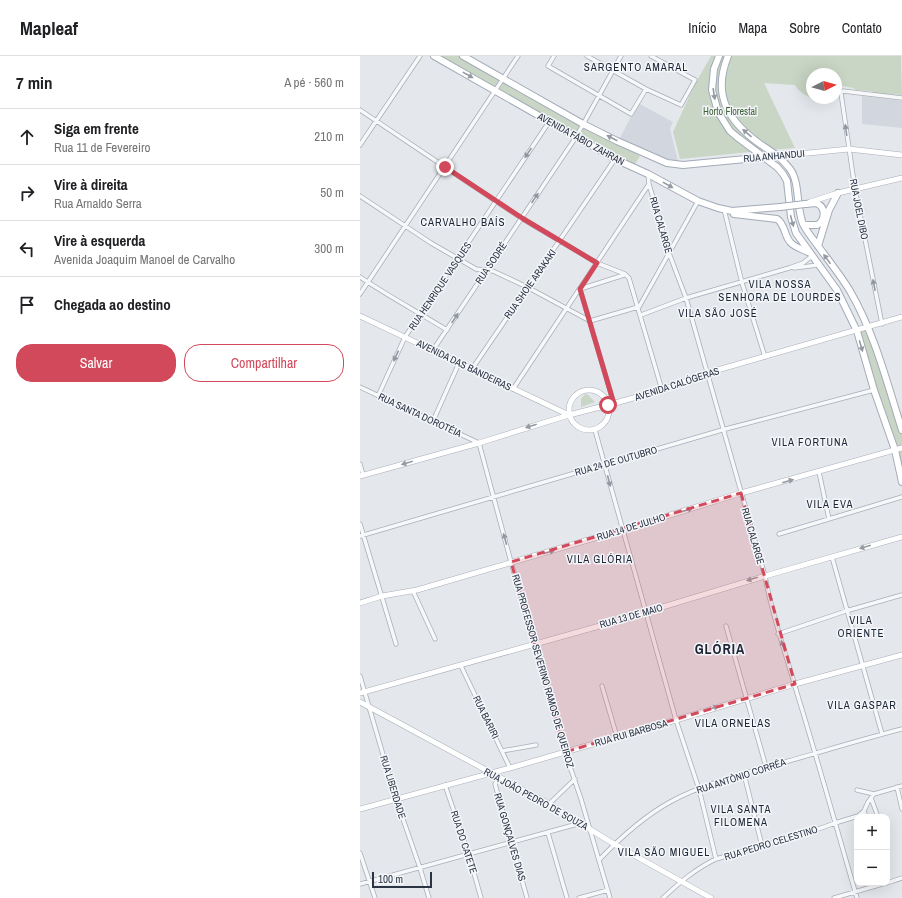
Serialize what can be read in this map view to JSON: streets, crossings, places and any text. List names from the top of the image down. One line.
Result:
{"streets":{"main road":["AVENIDA FÁBIO ZAHRAN","RUA ANHANDUI"],"street":["RUA JOEL DIBO","RUA CALARGE","RUA SODRÉ","RUA SHOIE ARAKAKI","RUA HENRIQUE VASQUES","AVENIDA DAS BANDEIRAS","AVENIDA CALÓGERAS","RUA SANTA DOROTÉIA","RUA 24 DE OUTUBRO","RUA 14 DE JULHO","RUA 13 DE MAIO","RUA PROFESSOR SEVERINO RAMOS DE QUEIROZ","RUA BARIRI","RUA RUI BARBOSA","RUA ANTÔNIO CORRÊA","RUA LIBERDADE","RUA JOÃO PEDRO DE SOUZA","RUA GONÇALVES DIAS","RUA DO CATETE","RUA PEDRO CELESTINO"]},"crossings":[["AVENIDA FÁBIO ZAHRAN","RUA ANHANDUI"],["AVENIDA FÁBIO ZAHRAN","RUA CALARGE"],["AVENIDA FÁBIO ZAHRAN","RUA SODRÉ"],["AVENIDA FÁBIO ZAHRAN","RUA SHOIE ARAKAKI"],["AVENIDA FÁBIO ZAHRAN","RUA HENRIQUE VASQUES"],["RUA ANHANDUI","RUA JOEL DIBO"],["RUA JOEL DIBO","AVENIDA CALÓGERAS"],["RUA CALARGE","AVENIDA CALÓGERAS"],["RUA CALARGE","RUA 24 DE OUTUBRO"],["RUA CALARGE","RUA 14 DE JULHO"],["RUA CALARGE","RUA 13 DE MAIO"],["RUA CALARGE","RUA RUI BARBOSA"],["RUA CALARGE","RUA ANTÔNIO CORRÊA"],["RUA CALARGE","RUA PEDRO CELESTINO"],["RUA SODRÉ","AVENIDA DAS BANDEIRAS"],["RUA SHOIE ARAKAKI","AVENIDA DAS BANDEIRAS"],["RUA HENRIQUE VASQUES","AVENIDA DAS BANDEIRAS"],["RUA HENRIQUE VASQUES","RUA SANTA DOROTÉIA"],["AVENIDA DAS BANDEIRAS","AVENIDA CALÓGERAS"],["AVENIDA CALÓGERAS","RUA SANTA DOROTÉIA"],["AVENIDA CALÓGERAS","RUA PROFESSOR SEVERINO RAMOS DE QUEIROZ"],["RUA SANTA DOROTÉIA","RUA PROFESSOR SEVERINO RAMOS DE QUEIROZ"],["RUA 24 DE OUTUBRO","RUA PROFESSOR SEVERINO RAMOS DE QUEIROZ"],["RUA 14 DE JULHO","RUA PROFESSOR SEVERINO RAMOS DE QUEIROZ"],["RUA 13 DE MAIO","RUA PROFESSOR SEVERINO RAMOS DE QUEIROZ"],["RUA 13 DE MAIO","RUA BARIRI"],["RUA 13 DE MAIO","RUA LIBERDADE"],["RUA PROFESSOR SEVERINO RAMOS DE QUEIROZ","RUA RUI BARBOSA"],["RUA PROFESSOR SEVERINO RAMOS DE QUEIROZ","RUA ANTÔNIO CORRÊA"],["RUA PROFESSOR SEVERINO RAMOS DE QUEIROZ","RUA JOÃO PEDRO DE SOUZA"],["RUA BARIRI","RUA RUI BARBOSA"],["RUA RUI BARBOSA","RUA LIBERDADE"],["RUA RUI BARBOSA","RUA JOÃO PEDRO DE SOUZA"],["RUA RUI BARBOSA","RUA DO CATETE"],["RUA ANTÔNIO CORRÊA","RUA JOÃO PEDRO DE SOUZA"],["RUA LIBERDADE","RUA JOÃO PEDRO DE SOUZA"],["RUA JOÃO PEDRO DE SOUZA","RUA GONÇALVES DIAS"],["RUA JOÃO PEDRO DE SOUZA","RUA PEDRO CELESTINO"]],"one_way":["RUA SODRÉ","RUA HENRIQUE VASQUES","AVENIDA CALÓGERAS","RUA 14 DE JULHO"],"districts":["SARGENTO AMARAL","CARVALHO BAÍS","VILA NOSSA SENHORA DE LOURDES","VILA SÃO JOSÉ","VILA FORTUNA","VILA EVA","VILA GLÓRIA","VILA ORIENTE","GLÓRIA","VILA GASPAR","VILA ORNELAS","VILA SANTA FILOMENA","VILA SÃO MIGUEL"],"parks":["Horto Florestal"],"scale_bar":"100 m","north":"right","page":{"header":"Mapleaf","nav":["Início","Mapa","Sobre","Contato"],"heading":["7 min","A pé · 560 m"],"list":[["Siga em frente","Rua 11 de Fevereiro","210 m"],["Vire à direita","Rua Arnaldo Serra","50 m"],["Vire à esquerda","Avenida Joaquim Manoel de Carvalho","300 m"],"Chegada ao destino"],"buttons":["Salvar","Compartilhar"],"map_buttons":["+","−"],"scale":"100 m"}}
